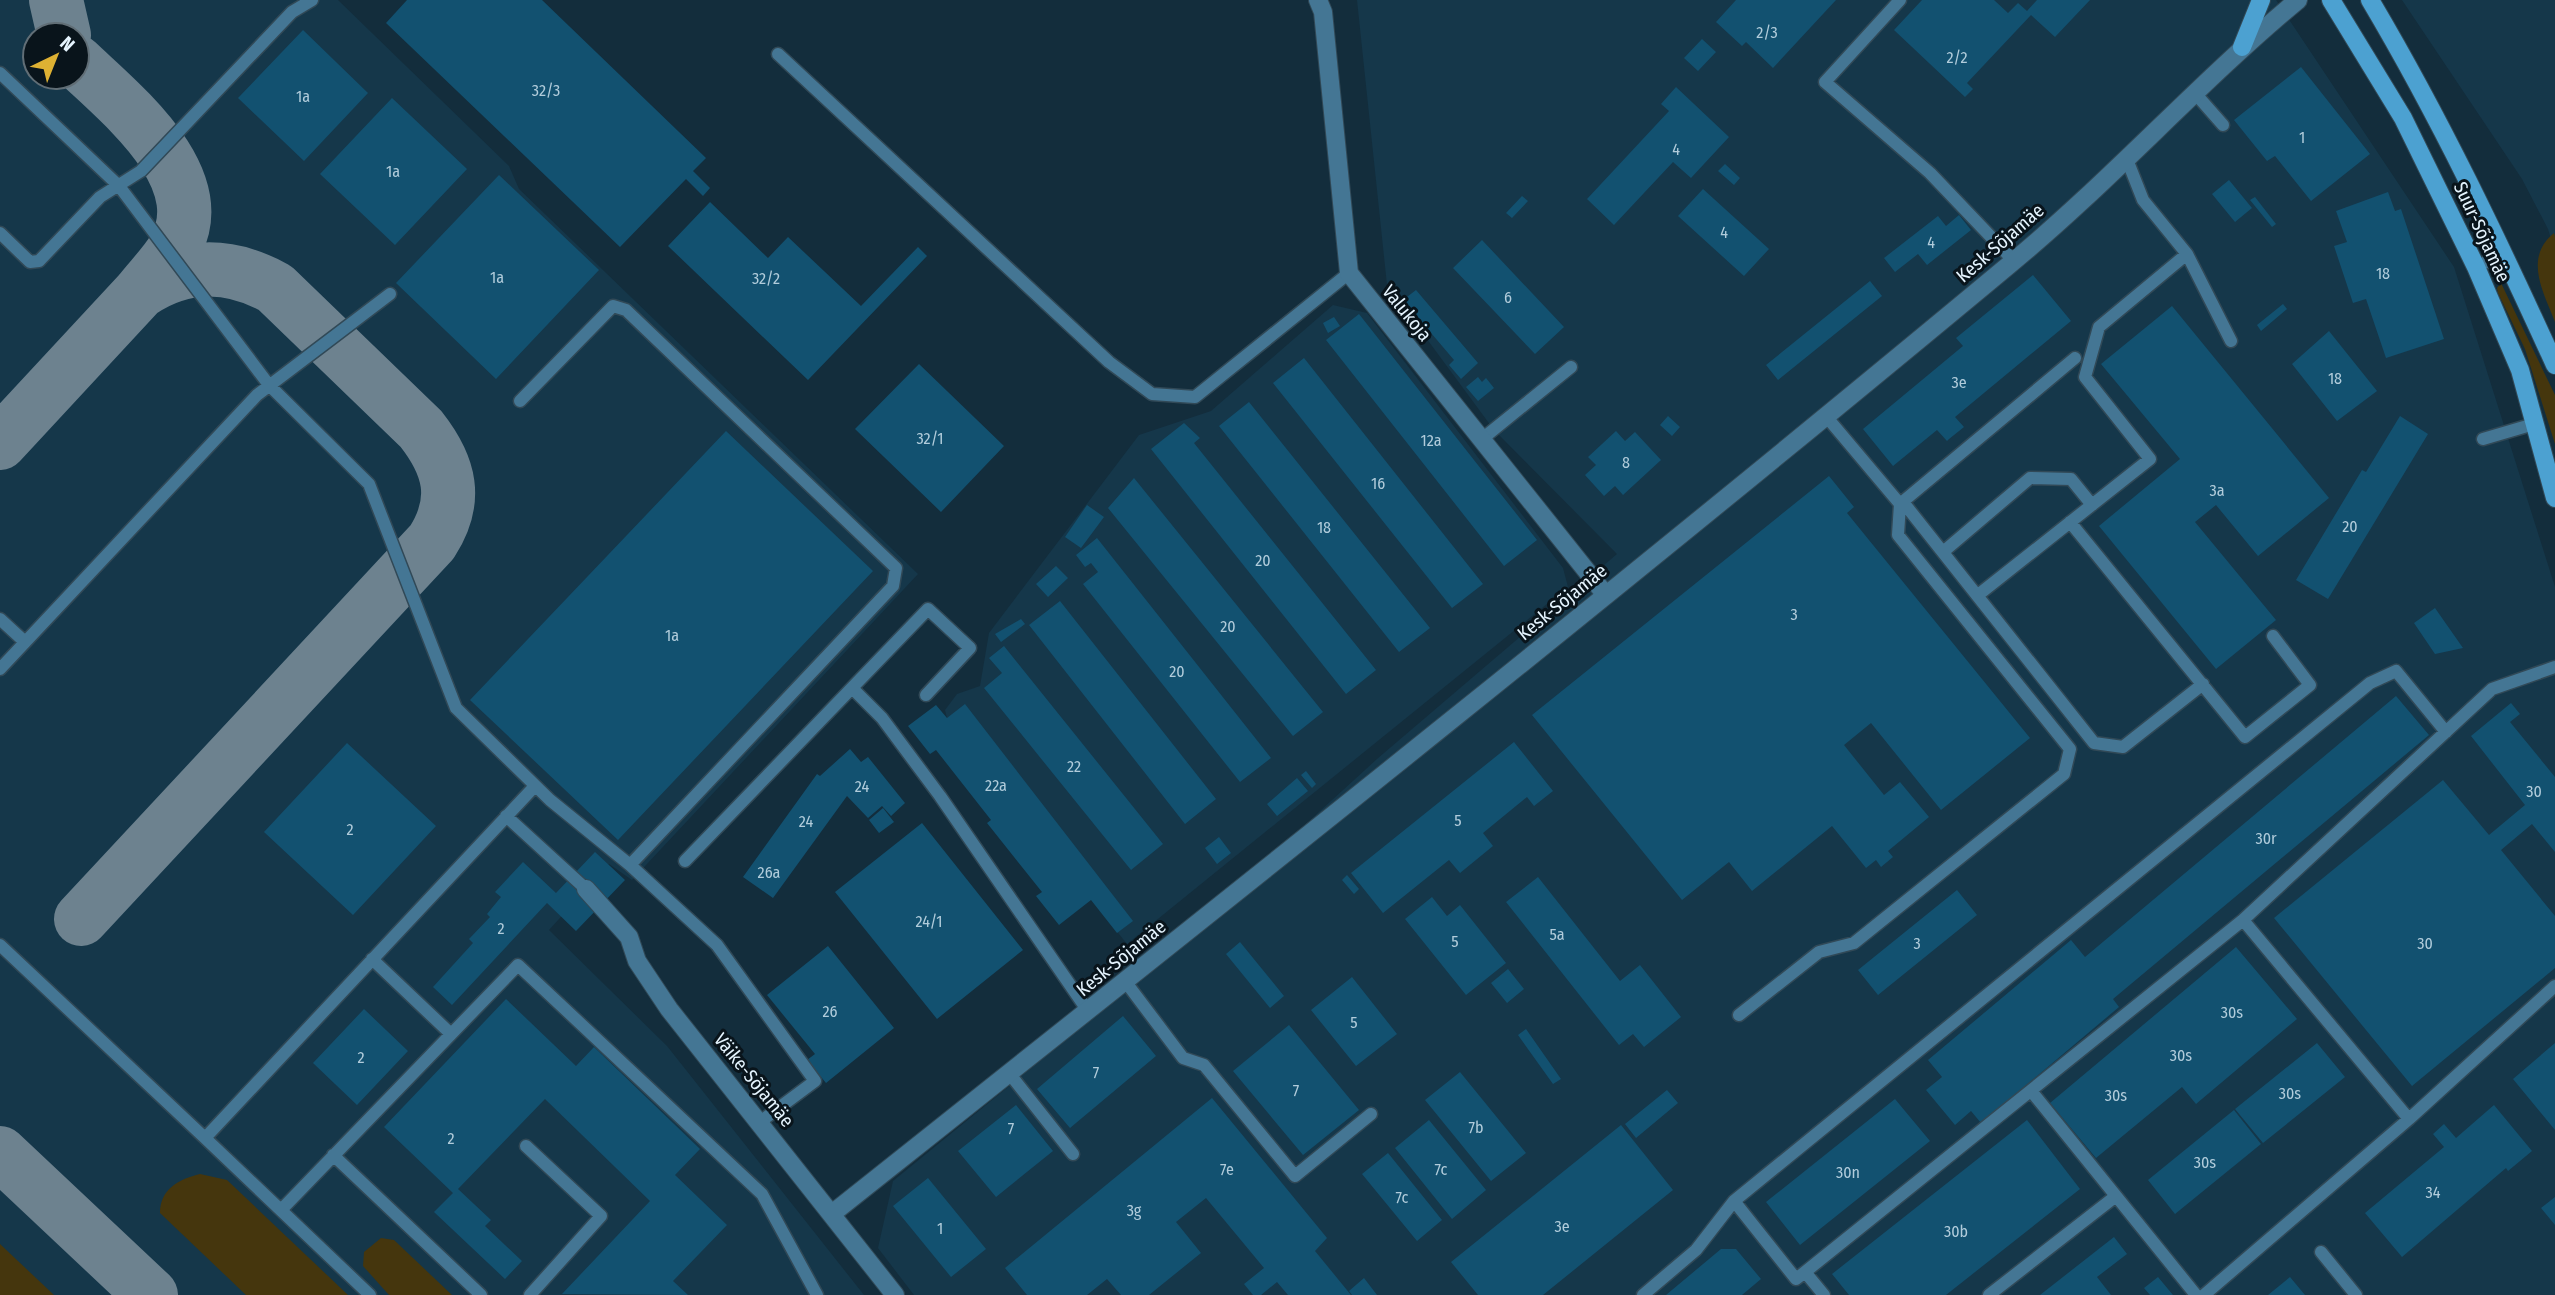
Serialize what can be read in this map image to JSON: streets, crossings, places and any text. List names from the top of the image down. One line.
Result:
{"streets":{"main road":["Suur-Sõjamäe"],"street":["Kesk-Sõjamäe","Valukoja","Väike-Sõjamäe"]},"crossings":[["Kesk-Sõjamäe","Valukoja"],["Kesk-Sõjamäe","Väike-Sõjamäe"]],"house_numbers":["2/3","2/2","32/3","1a","1","4","1a","4","4","18","1a","32/2","6","18","3e","32/1","12a","8","16","3a","20","18","20","3","20","1a","20","22","22a","24","30","5","24","2","30r","26a","24/1","2","5a","5","3","30","26","30s","5","30s","2","7","7","30s","30s","7b","7","2","30s","7e","7c","30n","34","7c","3g","3e","1","30b"],"north":"top right"}
